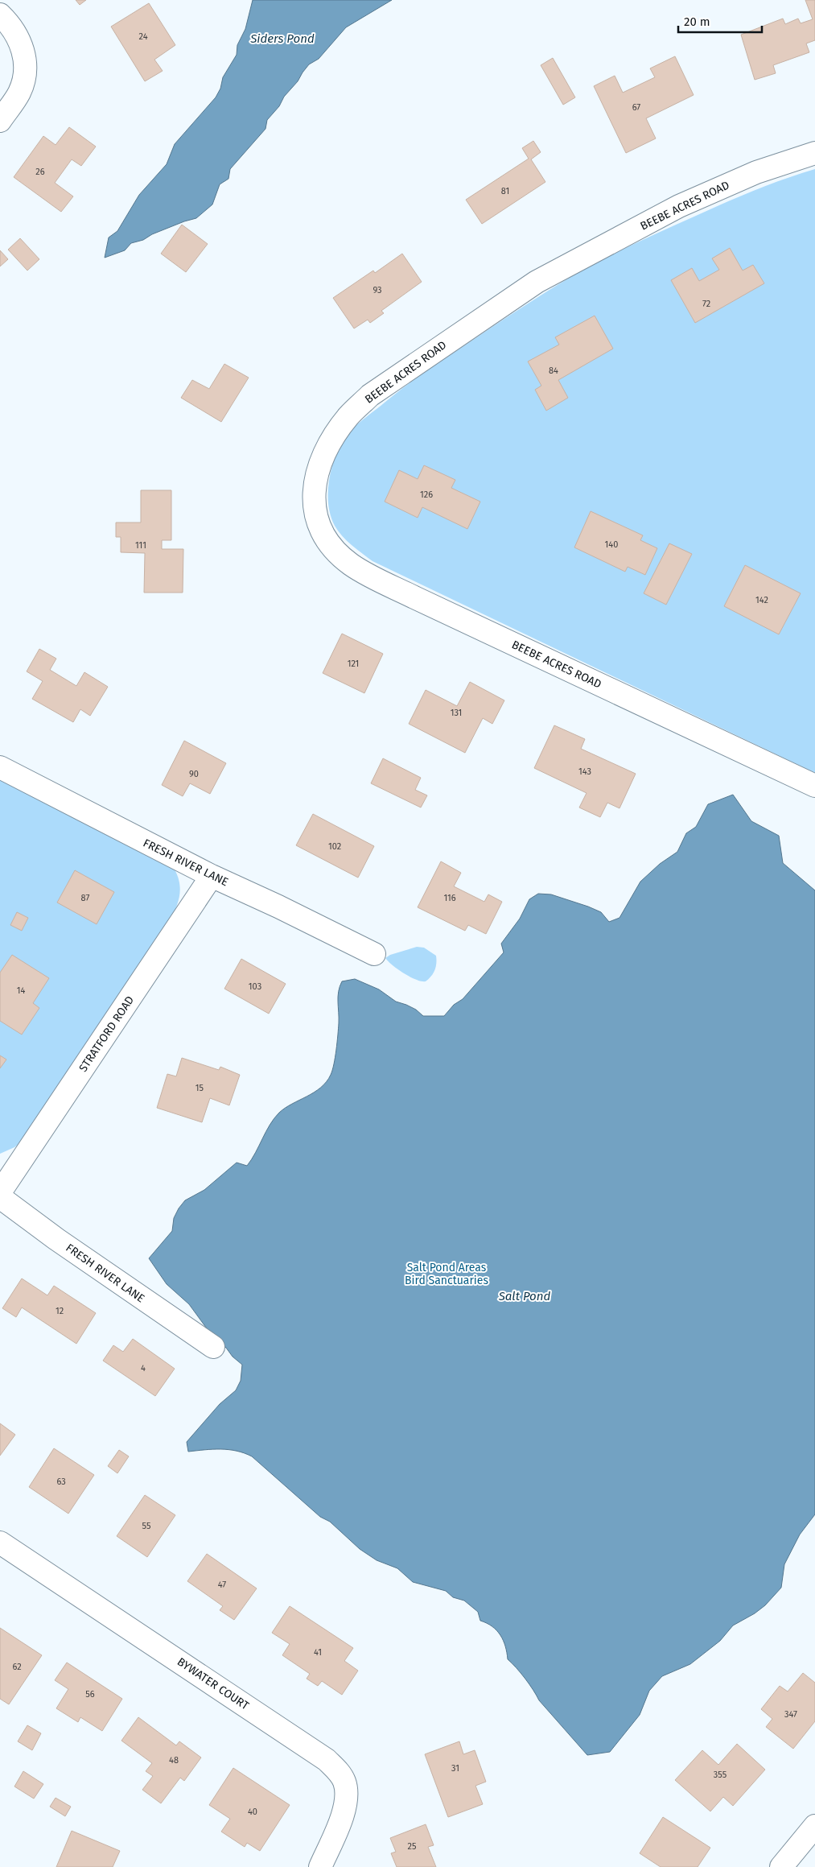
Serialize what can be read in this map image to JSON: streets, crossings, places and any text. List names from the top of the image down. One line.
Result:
{"streets":{"street":["BEEBE ACRES ROAD","FRESH RIVER LANE","STRATFORD ROAD","BYWATER COURT"]},"crossings":[["FRESH RIVER LANE","STRATFORD ROAD"]],"water":["Siders Pond","Salt Pond"],"parks":["Salt Pond Areas Bird Sanctuaries"],"house_numbers":["24","67","26","81","93","72","84","126","140","111","142","121","131","143","90","102","87","116","103","14","15","12","4","63","55","47","41","62","56","347","48","31","355","40","25"],"scale_bar":"20 m"}
